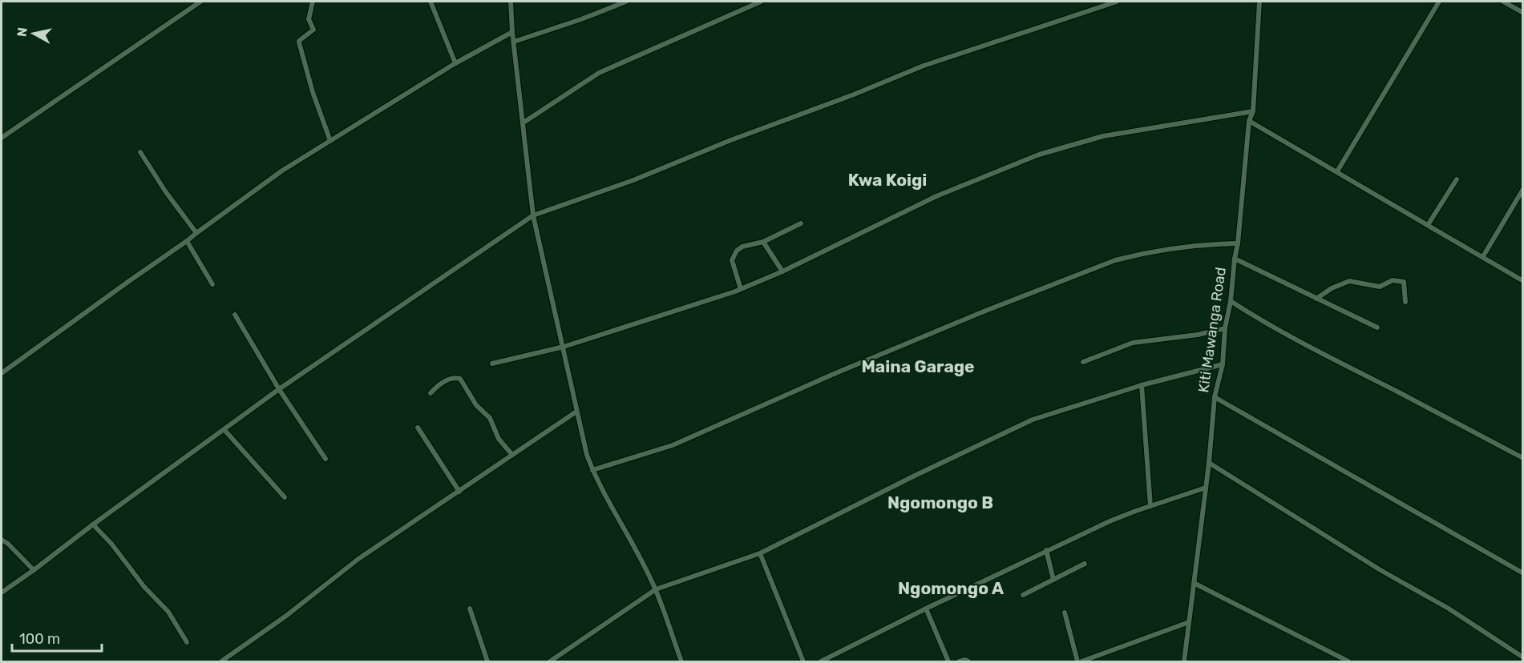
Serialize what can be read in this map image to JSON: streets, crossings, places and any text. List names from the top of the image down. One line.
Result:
{"streets":{"street":["Kiti Mawanga Road"]},"districts":["Kwa Koigi","Maina Garage","Ngomongo B","Ngomongo A"],"scale_bar":"100 m","north":"left"}
